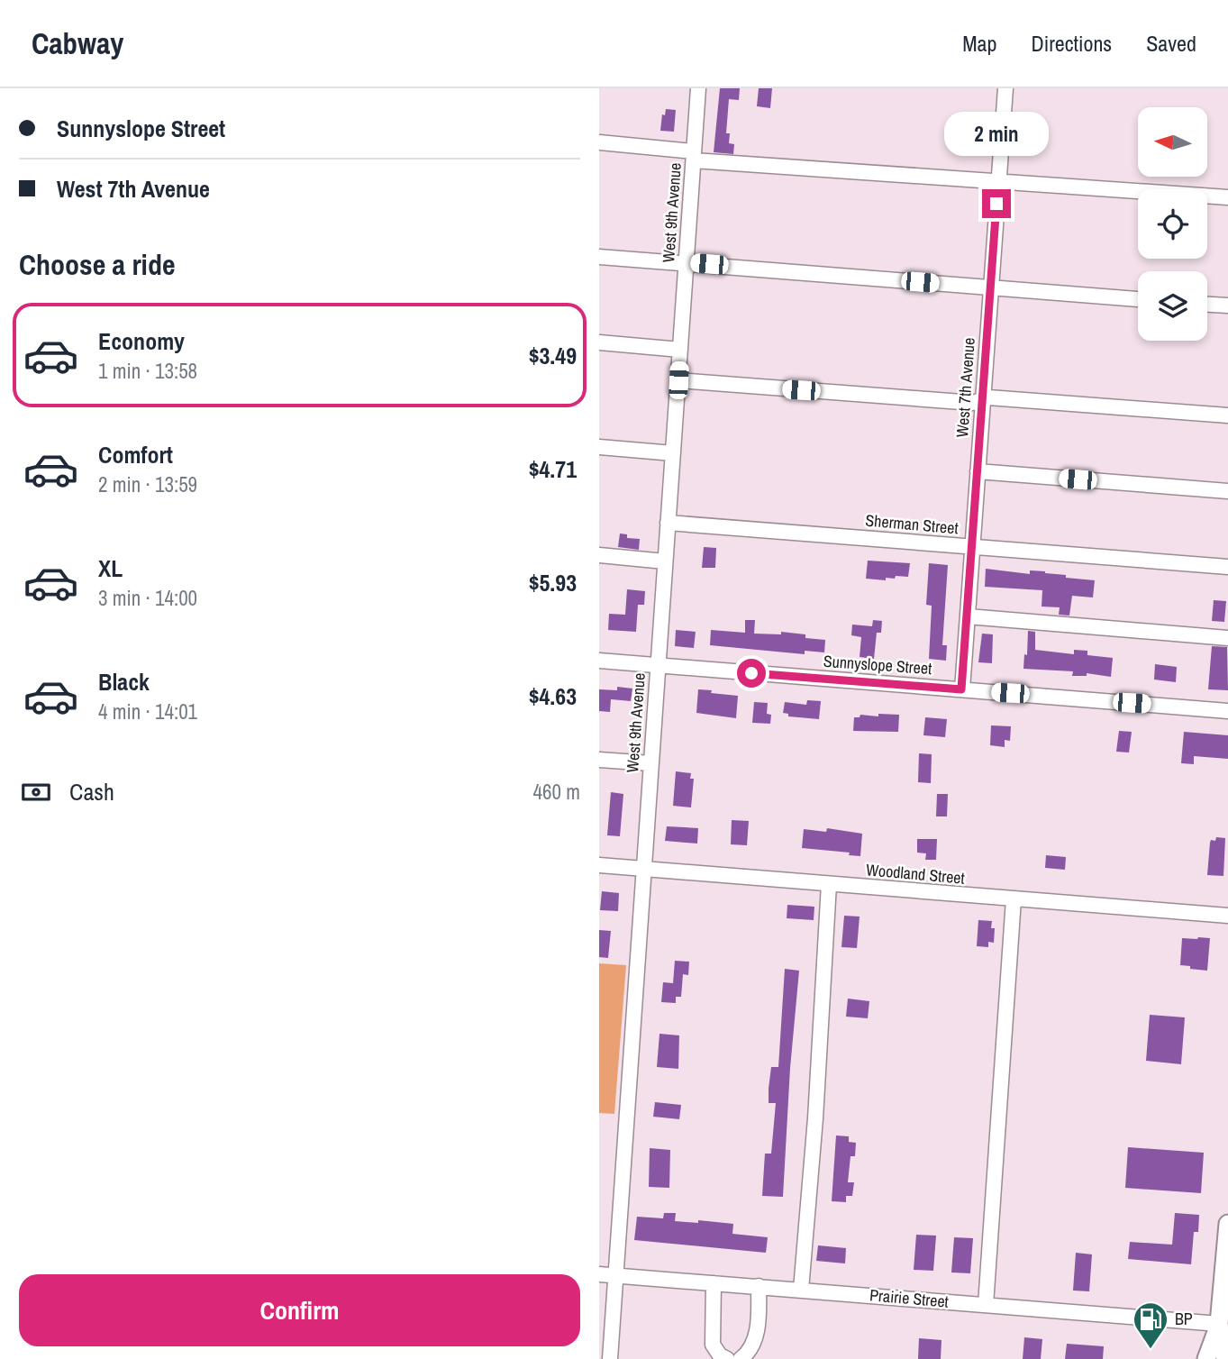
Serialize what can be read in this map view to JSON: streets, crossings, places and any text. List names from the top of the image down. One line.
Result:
{"streets":{"street":["West 9th Avenue","West 7th Avenue","Sherman Street","Sunnyslope Street","Woodland Street","Prairie Street"]},"crossings":[["West 9th Avenue","Sherman Street"],["West 9th Avenue","Sunnyslope Street"],["West 9th Avenue","Woodland Street"],["West 9th Avenue","Prairie Street"],["West 7th Avenue","Sherman Street"],["West 7th Avenue","Sunnyslope Street"]],"places":{"fuel station":["BP"]},"north":"left","page":{"header":"Cabway","nav":["Map","Directions","Saved"],"banner":["Sunnyslope Street","West 7th Avenue"],"bubble":"2 min","heading":"Choose a ride","list":[{"name":"Economy","note":"1 min · 13:58","value":"$3.49"},{"name":"Comfort","note":"2 min · 13:59","value":"$4.71"},{"name":"XL","note":"3 min · 14:00","value":"$5.93"},{"name":"Black","note":"4 min · 14:01","value":"$4.63"}],"pay":["Cash","460 m"],"buttons":"Confirm"}}
